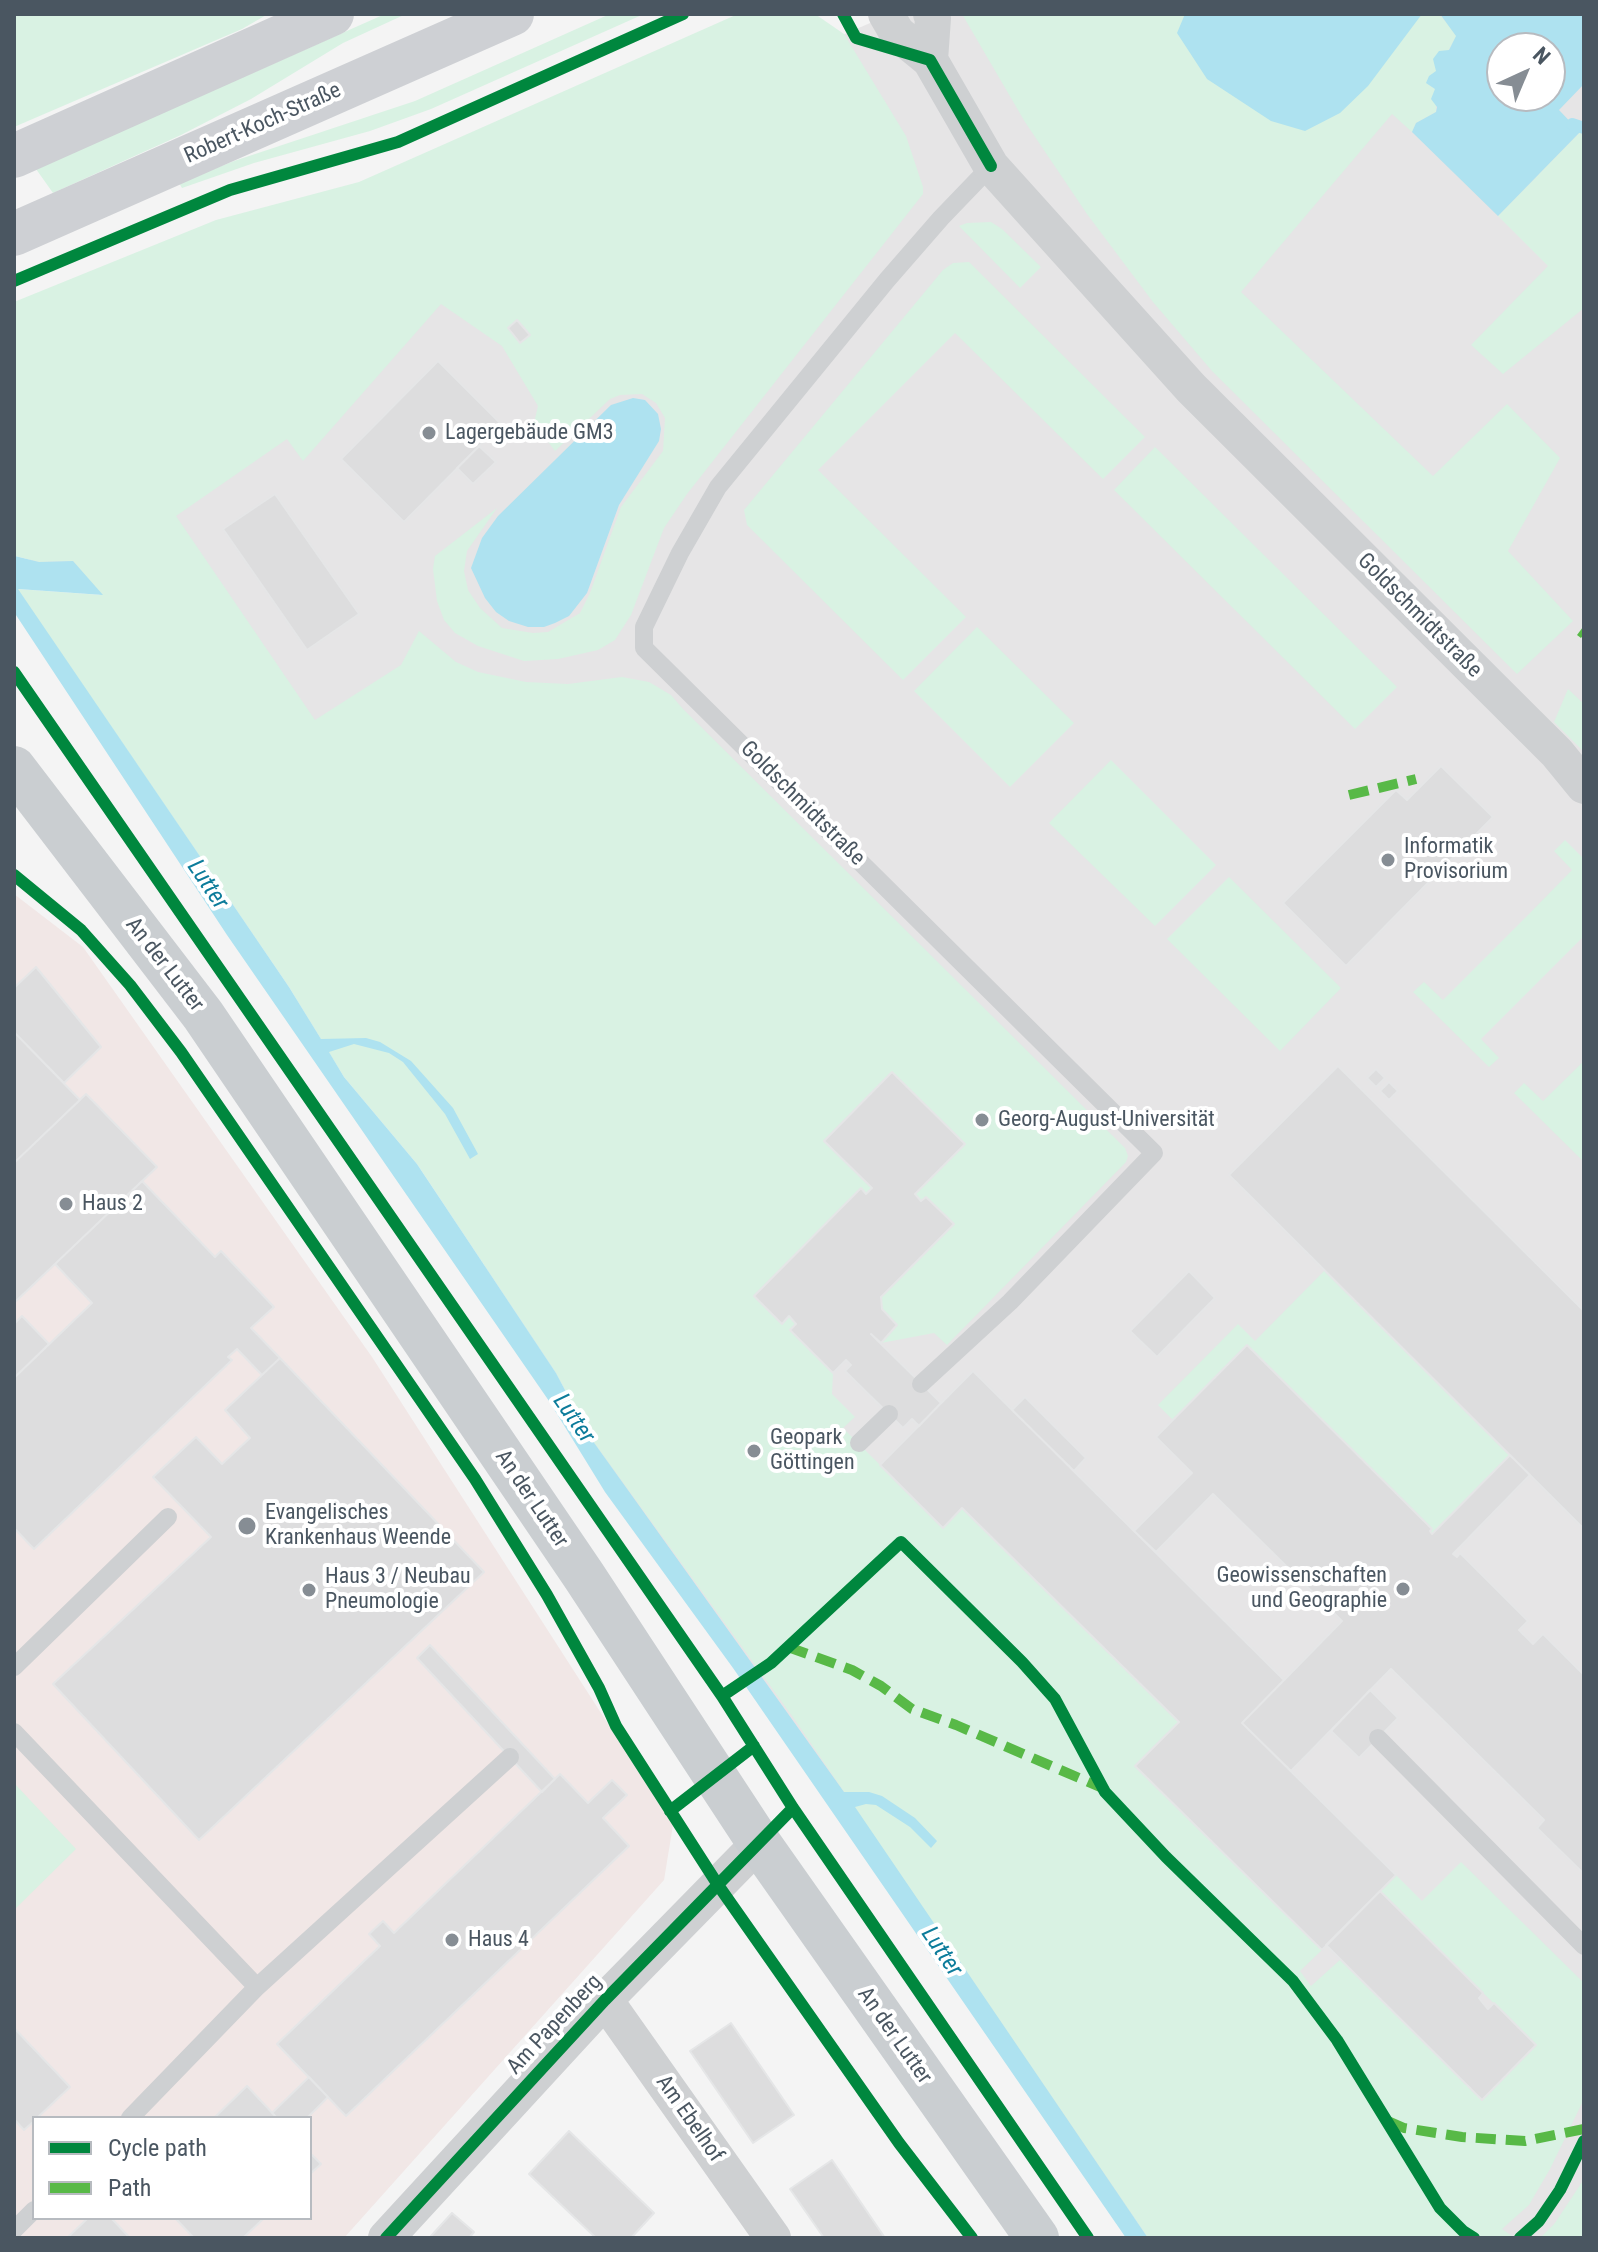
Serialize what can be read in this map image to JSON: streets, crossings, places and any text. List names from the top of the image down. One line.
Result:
{"streets":{"main road":["An der Lutter"],"street":["Robert-Koch-Straße","Goldschmidtstraße","Am Papenberg","Am Ebelhof"]},"crossings":[["An der Lutter","Am Papenberg"],["Am Papenberg","Am Ebelhof"]],"water":["Lutter"],"places":["Lagergebäude GM3","Informatik Provisorium","Georg-August-Universität","Haus 2","Geopark Göttingen","Evangelisches Krankenhaus Weende","Geowissenschaften und Geographie","Haus 3 / Neubau Pneumologie","Haus 4"],"legend":["Cycle path","Path"],"north":"top right"}
